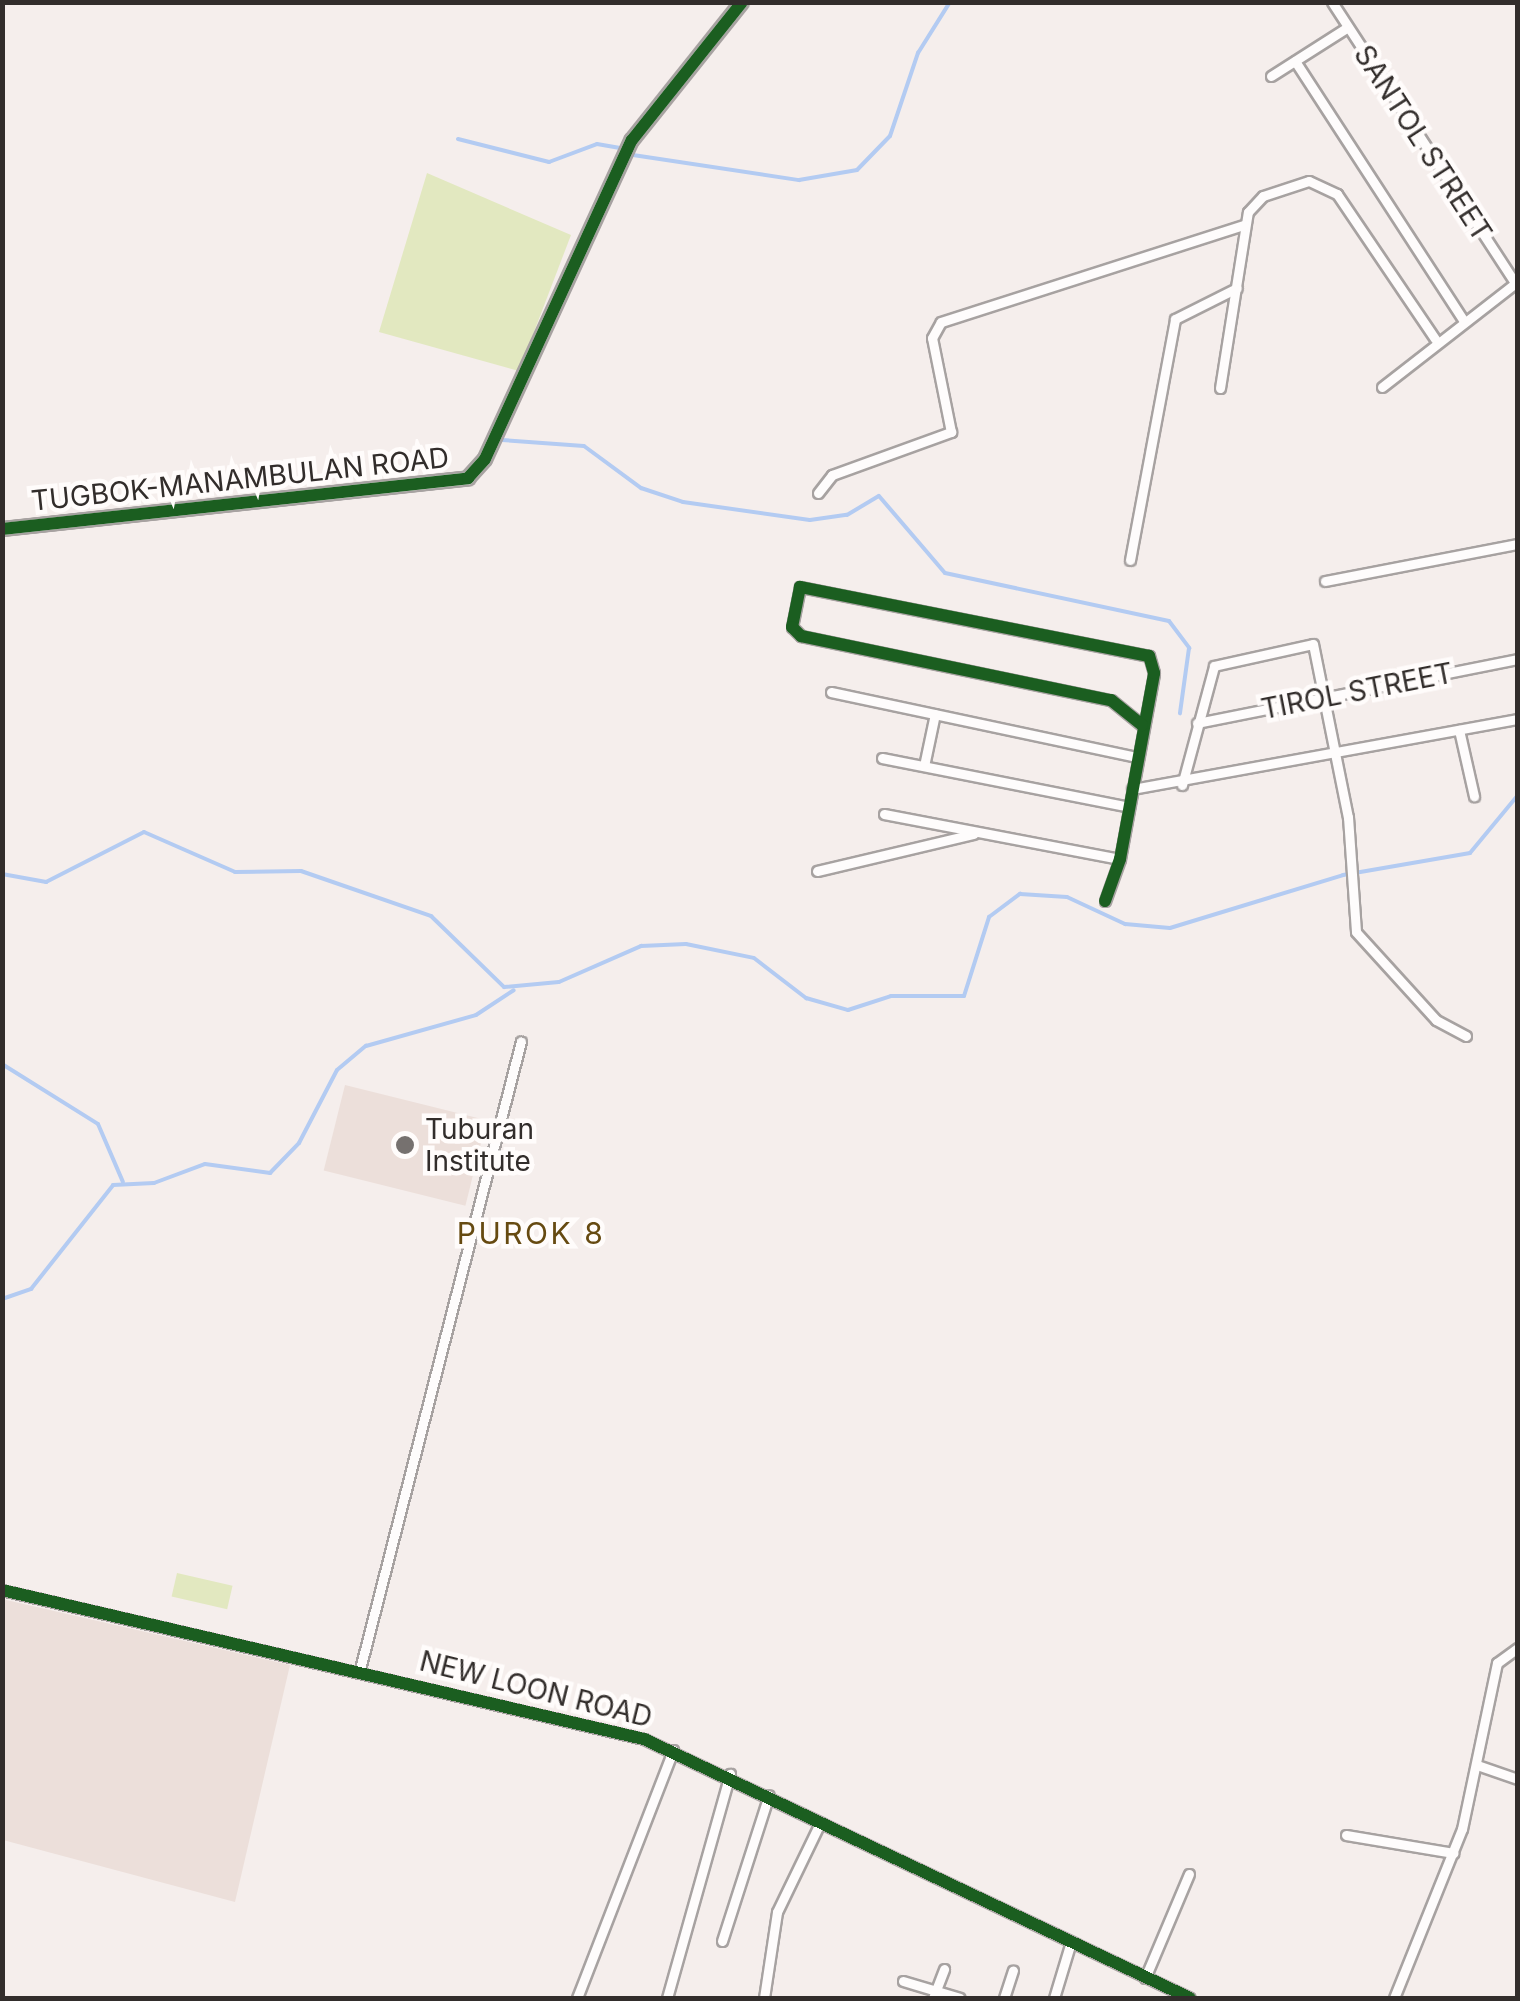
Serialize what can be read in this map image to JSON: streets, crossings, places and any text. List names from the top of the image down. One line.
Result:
{"streets":{"street":["SANTOL STREET","TUGBOK-MANAMBULAN ROAD","TIROL STREET","NEW LOON ROAD"]},"districts":["PUROK 8"],"places":["Tuburan Institute"]}
